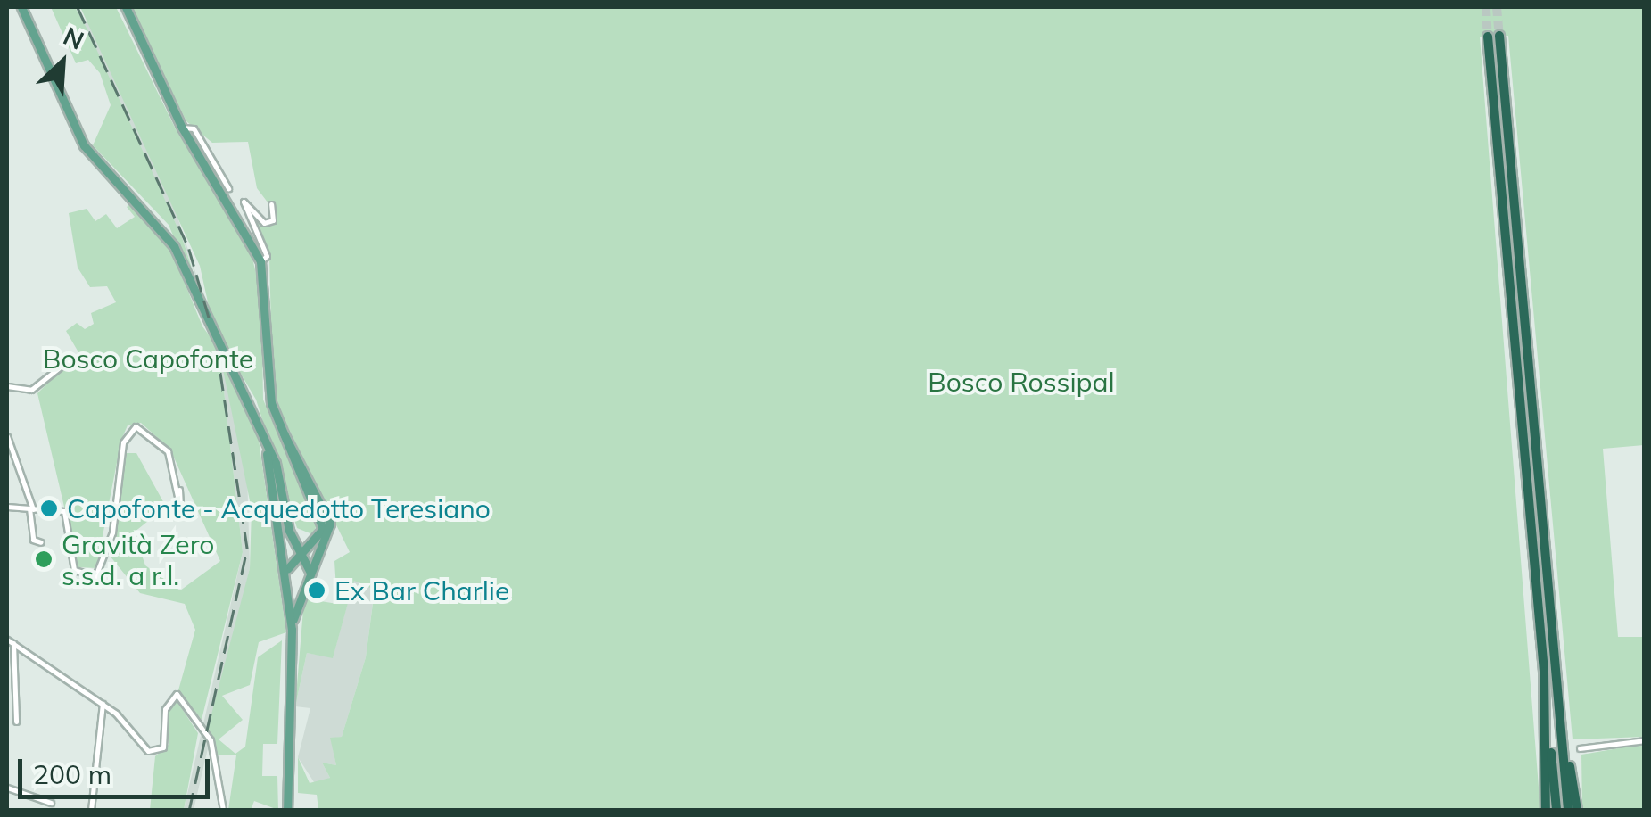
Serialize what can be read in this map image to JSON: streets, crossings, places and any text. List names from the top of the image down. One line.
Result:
{"parks":["Bosco Capofonte","Bosco Rossipal"],"places":["Capofonte - Acquedotto Teresiano","Gravità Zero s.s.d. a r.l.","Ex Bar Charlie"],"scale_bar":"200 m","north":"top right"}
